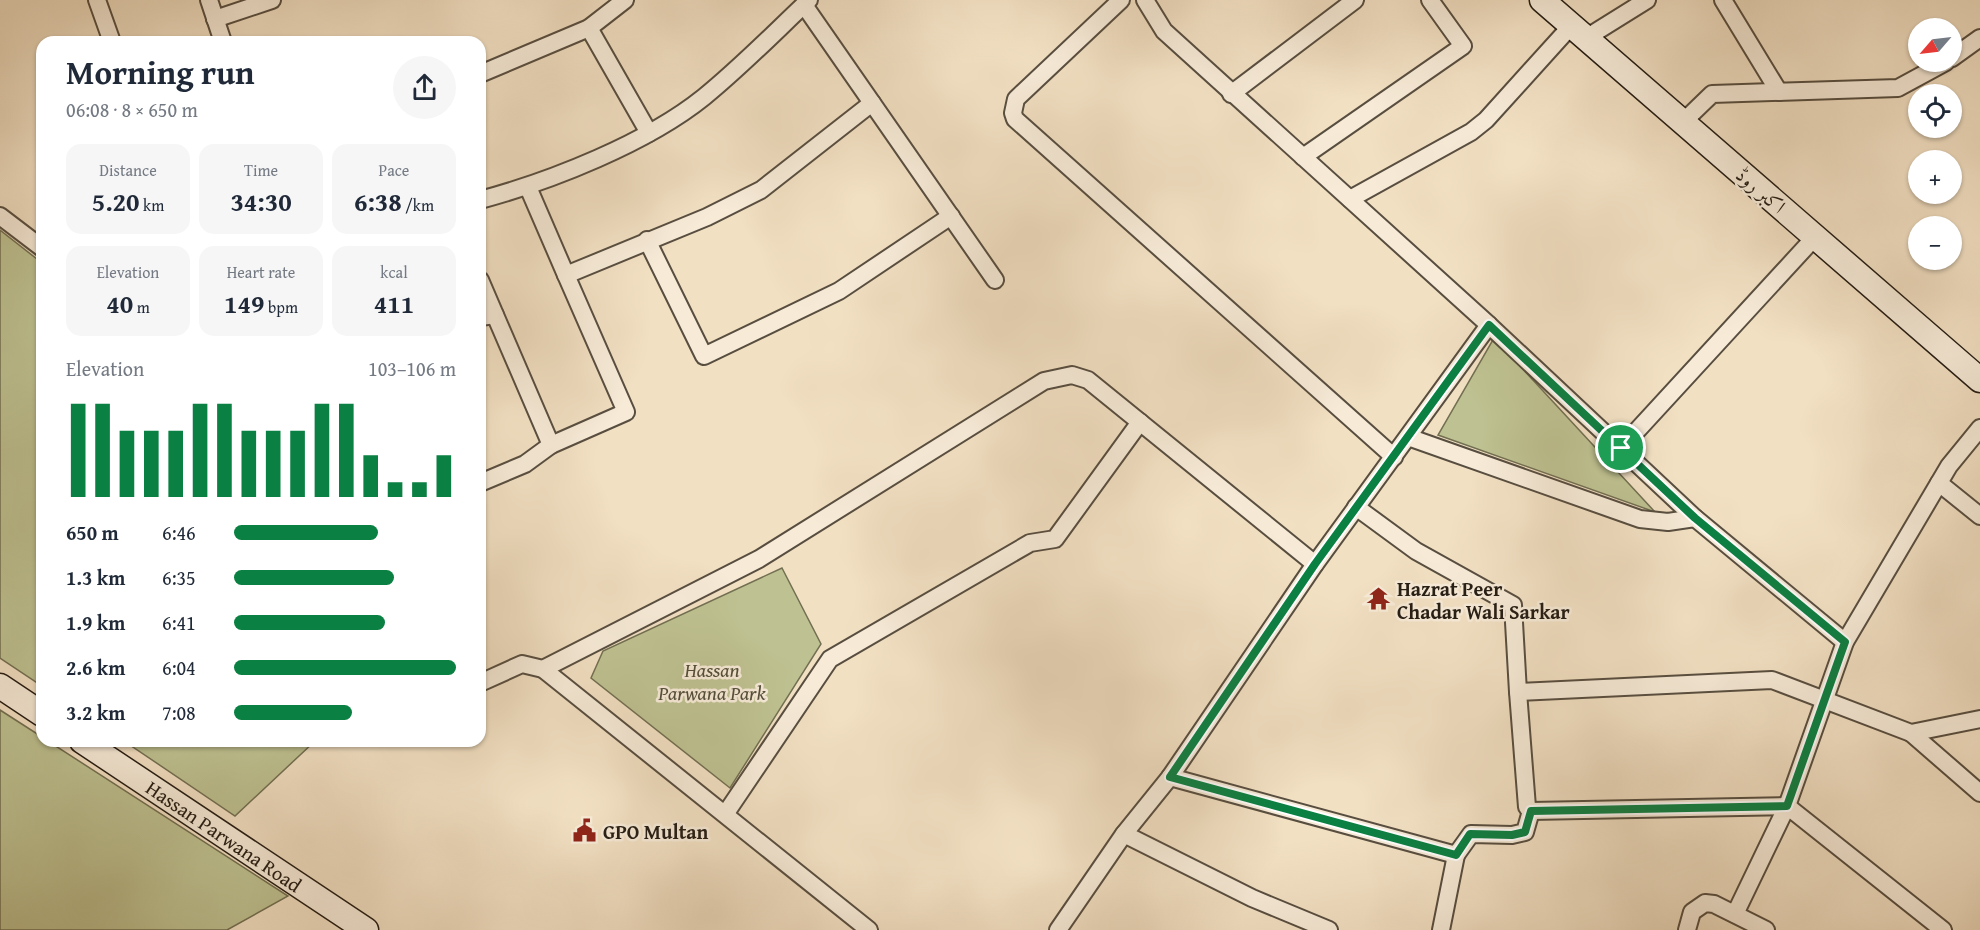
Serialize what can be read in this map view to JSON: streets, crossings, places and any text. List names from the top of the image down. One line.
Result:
{"streets":{"main road":["اکبر روڈ","Hassan Parwana Road"]},"parks":["Hassan Parwana Park"],"places":{"temple":["Hazrat Peer Chadar Wali Sarkar"],"public building":["GPO Multan"]},"north":"bottom left","page":{"map_buttons":["+","−"],"heading":["Morning run","06:08 · 8 × 650 m"],"stats":[["Distance","5.20 km"],["Time","34:30"],["Pace","6:38 /km"],["Elevation","40 m"],["Heart rate","149 bpm"],["kcal","411"]],"chart":["Elevation","103–106 m"],"list":[{"name":"650 m","note":"6:46"},{"name":"1.3 km","note":"6:35"},{"name":"1.9 km","note":"6:41"},{"name":"2.6 km","note":"6:04"},{"name":"3.2 km","note":"7:08"}]}}
